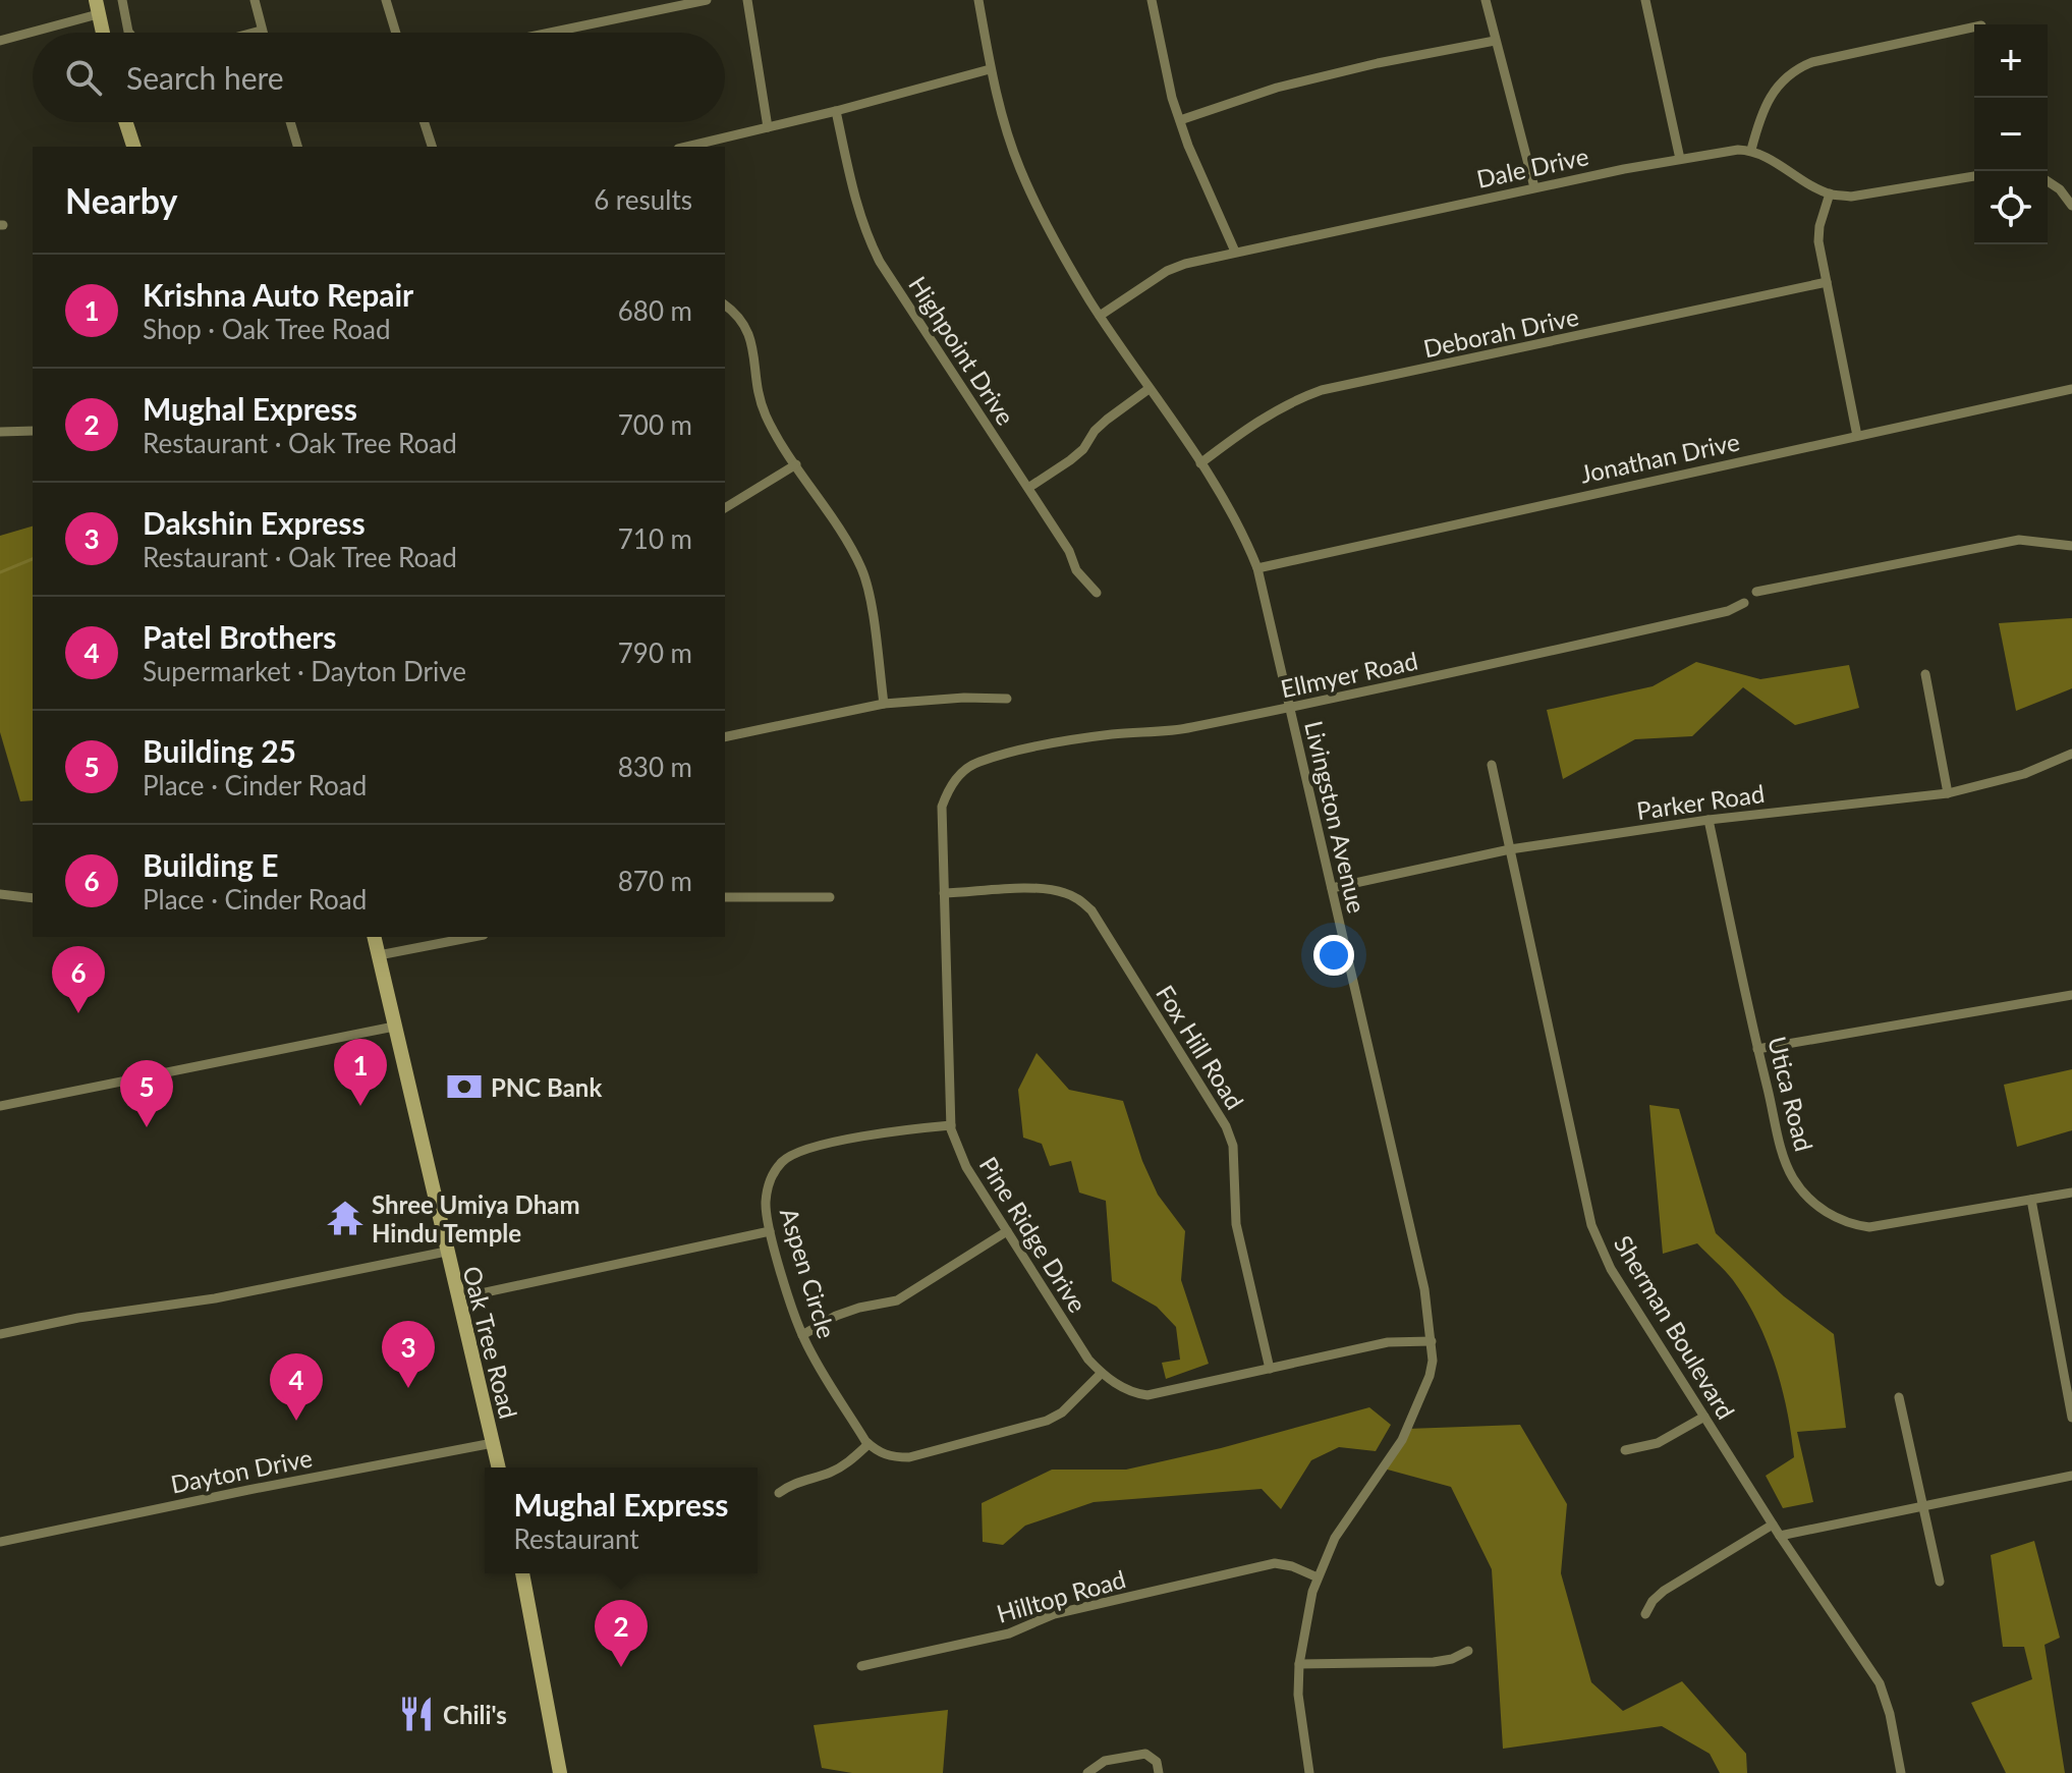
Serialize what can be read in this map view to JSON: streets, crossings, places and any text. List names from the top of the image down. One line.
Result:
{"streets":{"main road":["Oak Tree Road"],"street":["Dale Drive","Deborah Drive","Highpoint Drive","Jonathan Drive","Ellmyer Road","Parker Road","Livingston Avenue","Fox Hill Road","Utica Road","Pine Ridge Drive","Aspen Circle","Sherman Boulevard","Dayton Drive","Hilltop Road"]},"crossings":[["Dale Drive","Livingston Avenue"],["Deborah Drive","Livingston Avenue"],["Jonathan Drive","Livingston Avenue"],["Ellmyer Road","Livingston Avenue"],["Ellmyer Road","Pine Ridge Drive"],["Parker Road","Livingston Avenue"],["Parker Road","Utica Road"],["Parker Road","Sherman Boulevard"],["Livingston Avenue","Pine Ridge Drive"],["Livingston Avenue","Hilltop Road"],["Fox Hill Road","Pine Ridge Drive"],["Pine Ridge Drive","Aspen Circle"],["Oak Tree Road","Dayton Drive"]],"places":{"bank":["PNC Bank"],"temple":["Shree Umiya Dham Hindu Temple"],"restaurant":["Chili's"]},"page":{"map_buttons":["+","−"],"search":"Search here","heading":["Nearby","6 results"],"list":[{"mark":"1","name":"Krishna Auto Repair","note":"Shop · Oak Tree Road","value":"680 m"},{"mark":"2","name":"Mughal Express","note":"Restaurant · Oak Tree Road","value":"700 m"},{"mark":"3","name":"Dakshin Express","note":"Restaurant · Oak Tree Road","value":"710 m"},{"mark":"4","name":"Patel Brothers","note":"Supermarket · Dayton Drive","value":"790 m"},{"mark":"5","name":"Building 25","note":"Place · Cinder Road","value":"830 m"},{"mark":"6","name":"Building E","note":"Place · Cinder Road","value":"870 m"}],"pins":["6","1","5","3","4","2"],"popup":["Mughal Express","Restaurant"]}}
